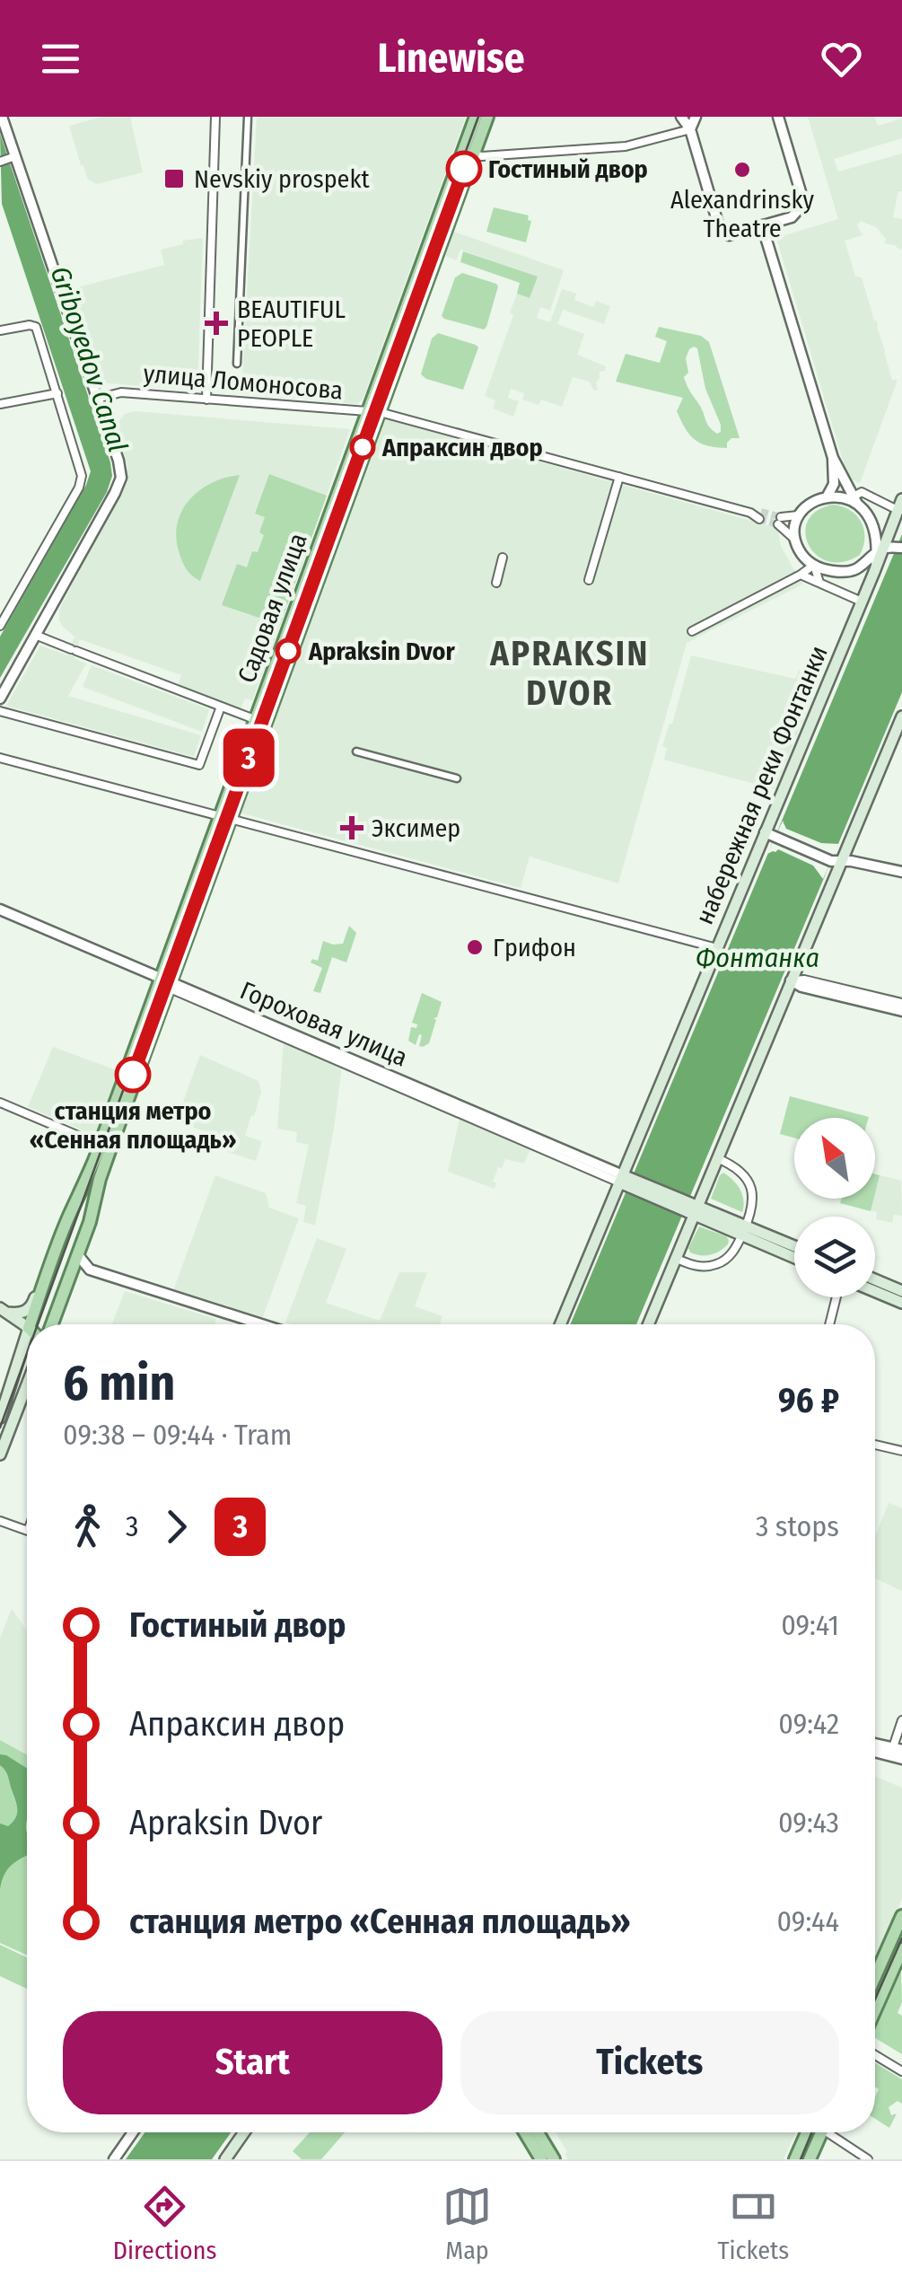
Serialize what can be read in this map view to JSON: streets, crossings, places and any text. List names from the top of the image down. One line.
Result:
{"streets":{"main road":["Садовая улица","набережная реки Фонтанки"],"street":["улица Ломоносова","Гороховая улица"]},"crossings":[["улица Ломоносова","Садовая улица"],["Садовая улица","Гороховая улица"],["набережная реки Фонтанки","Гороховая улица"]],"districts":["APRAKSIN DVOR"],"water":["Griboyedov Canal","Фонтанка"],"places":{"other":["Гостиный двор","Alexandrinsky Theatre","Апраксин двор","Apraksin Dvor","Грифон","станция метро «Сенная площадь»"],"transit":["Nevskiy prospekt"],"health":["BEAUTIFUL PEOPLE","Эксимер"]},"lines":["tram line 3"],"north":"top left","page":{"header":"Linewise","on_map":"3","heading":["6 min","09:38 – 09:44 · Tram","96 ₽"],"legs":["3","3","3 stops"],"list":[{"name":"Гостиный двор","value":"09:41"},{"name":"Апраксин двор","value":"09:42"},{"name":"Apraksin Dvor","value":"09:43"},{"name":"станция метро «Сенная площадь»","value":"09:44"}],"buttons":["Start","Tickets"],"tabs":["Directions","Map","Tickets"]}}
